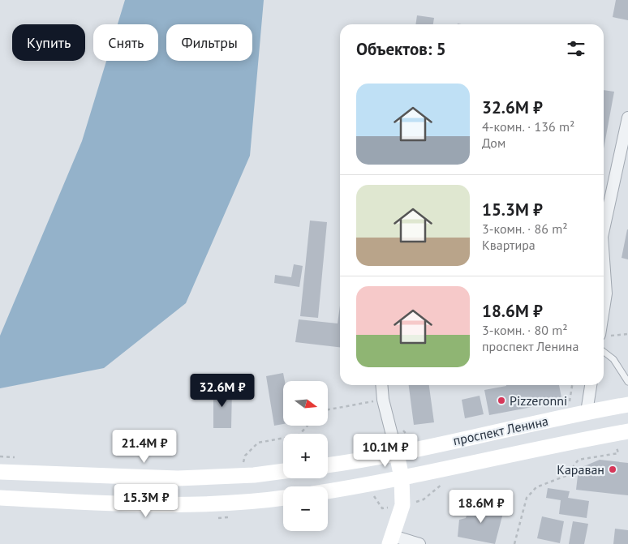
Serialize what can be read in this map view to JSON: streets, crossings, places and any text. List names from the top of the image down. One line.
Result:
{"streets":{"main road":["проспект Ленина"]},"places":["Pizzeronni","Караван"],"north":"right","page":{"chip":["Купить","Снять","Фильтры"],"heading":"Объектов: 5","list":[{"name":"32.6M ₽","note":"4-комн. · 136 m² · Дом"},{"name":"15.3M ₽","note":"3-комн. · 86 m² · Квартира"},{"name":"18.6M ₽","note":"3-комн. · 80 m² · проспект Ленина"}],"price":["32.6M ₽","21.4M ₽","10.1M ₽","15.3M ₽","18.6M ₽"],"map_buttons":["+","−"]}}
